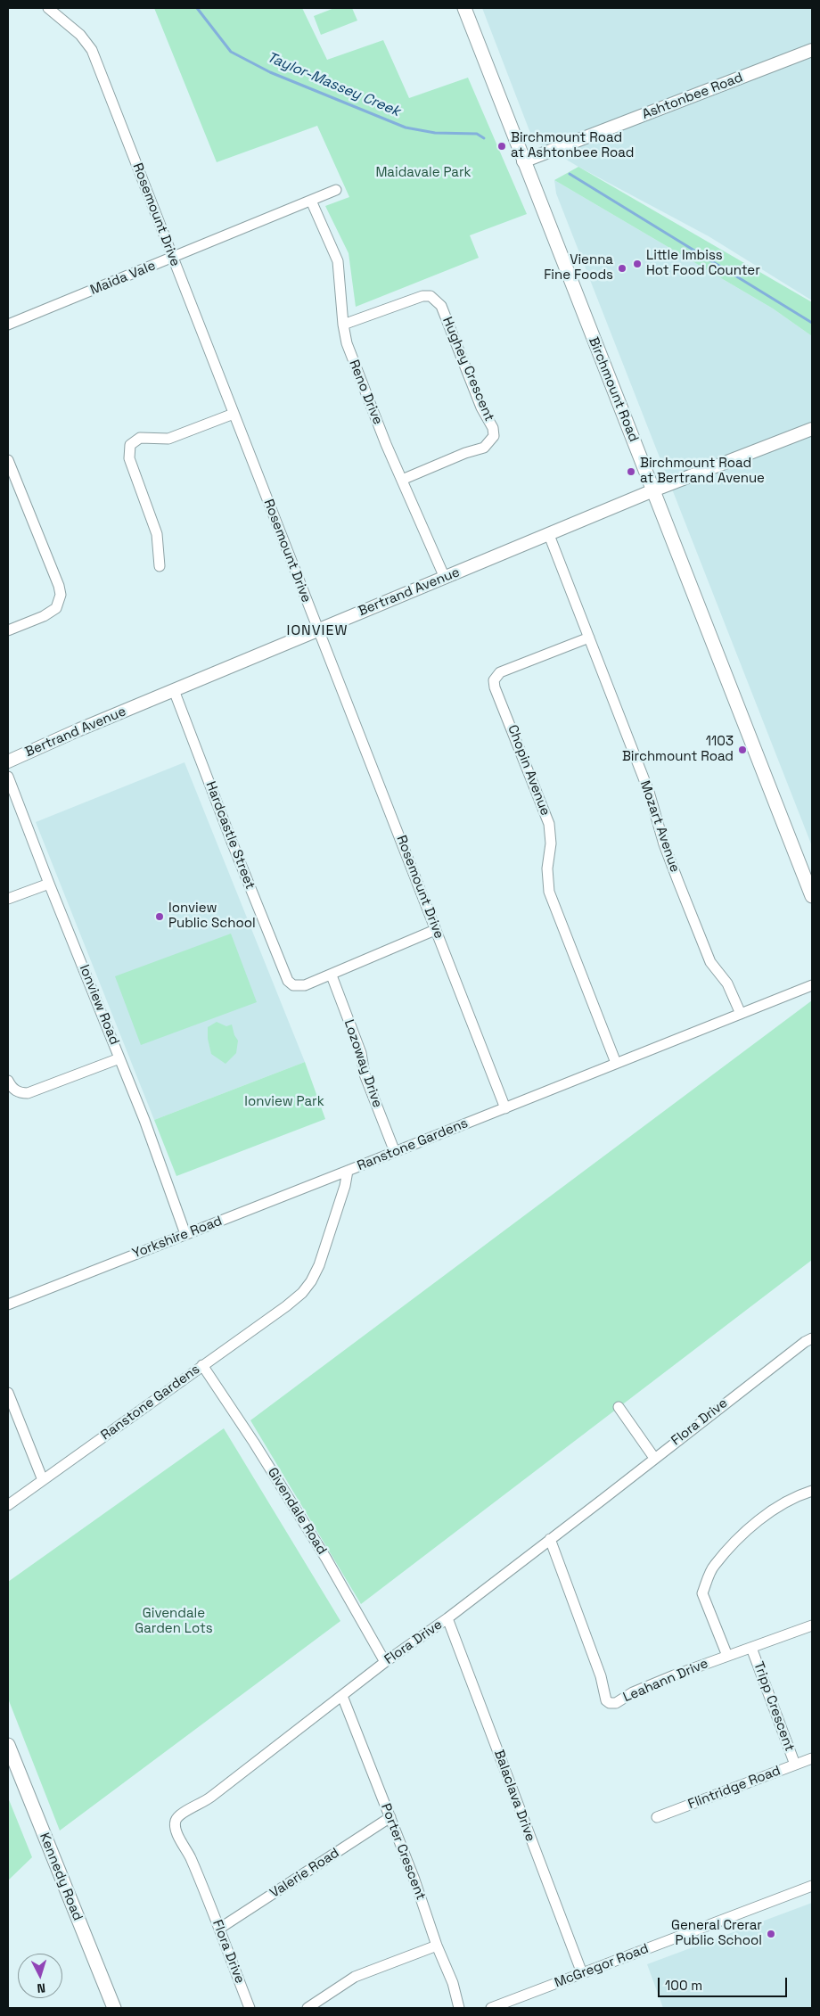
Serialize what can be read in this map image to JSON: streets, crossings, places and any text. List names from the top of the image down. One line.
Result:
{"streets":{"main road":["Birchmount Road","Kennedy Road"],"street":["Ashtonbee Road","Rosemount Drive","Maida Vale","Hughey Crescent","Reno Drive","Bertrand Avenue","Chopin Avenue","Mozart Avenue","Hardcastle Street","Ionview Road","Lozoway Drive","Ranstone Gardens","Yorkshire Road","Flora Drive","Givendale Road","Leahann Drive","Tripp Crescent","Flintridge Road","Balaclava Drive","Porter Crescent","Valerie Road","McGregor Road"]},"crossings":[["Ashtonbee Road","Birchmount Road"],["Rosemount Drive","Maida Vale"],["Rosemount Drive","Bertrand Avenue"],["Rosemount Drive","Hardcastle Street"],["Rosemount Drive","Ranstone Gardens"],["Maida Vale","Reno Drive"],["Hughey Crescent","Reno Drive"],["Birchmount Road","Bertrand Avenue"],["Reno Drive","Bertrand Avenue"],["Bertrand Avenue","Mozart Avenue"],["Bertrand Avenue","Hardcastle Street"],["Chopin Avenue","Mozart Avenue"],["Chopin Avenue","Ranstone Gardens"],["Mozart Avenue","Ranstone Gardens"],["Hardcastle Street","Lozoway Drive"],["Ionview Road","Yorkshire Road"],["Lozoway Drive","Ranstone Gardens"],["Ranstone Gardens","Yorkshire Road"],["Ranstone Gardens","Givendale Road"],["Flora Drive","Givendale Road"],["Flora Drive","Leahann Drive"],["Flora Drive","Balaclava Drive"],["Flora Drive","Porter Crescent"],["Flora Drive","Valerie Road"],["Leahann Drive","Tripp Crescent"],["Tripp Crescent","Flintridge Road"],["Balaclava Drive","McGregor Road"],["Porter Crescent","Valerie Road"]],"districts":["IONVIEW"],"water":["Taylor-Massey Creek"],"parks":["Maidavale Park","Ionview Park","Givendale Garden Lots"],"places":["Birchmount Road at Ashtonbee Road","Little Imbiss Hot Food Counter","Vienna Fine Foods","Birchmount Road at Bertrand Avenue","1103 Birchmount Road","Ionview Public School","General Crerar Public School"],"scale_bar":"100 m","north":"bottom"}
